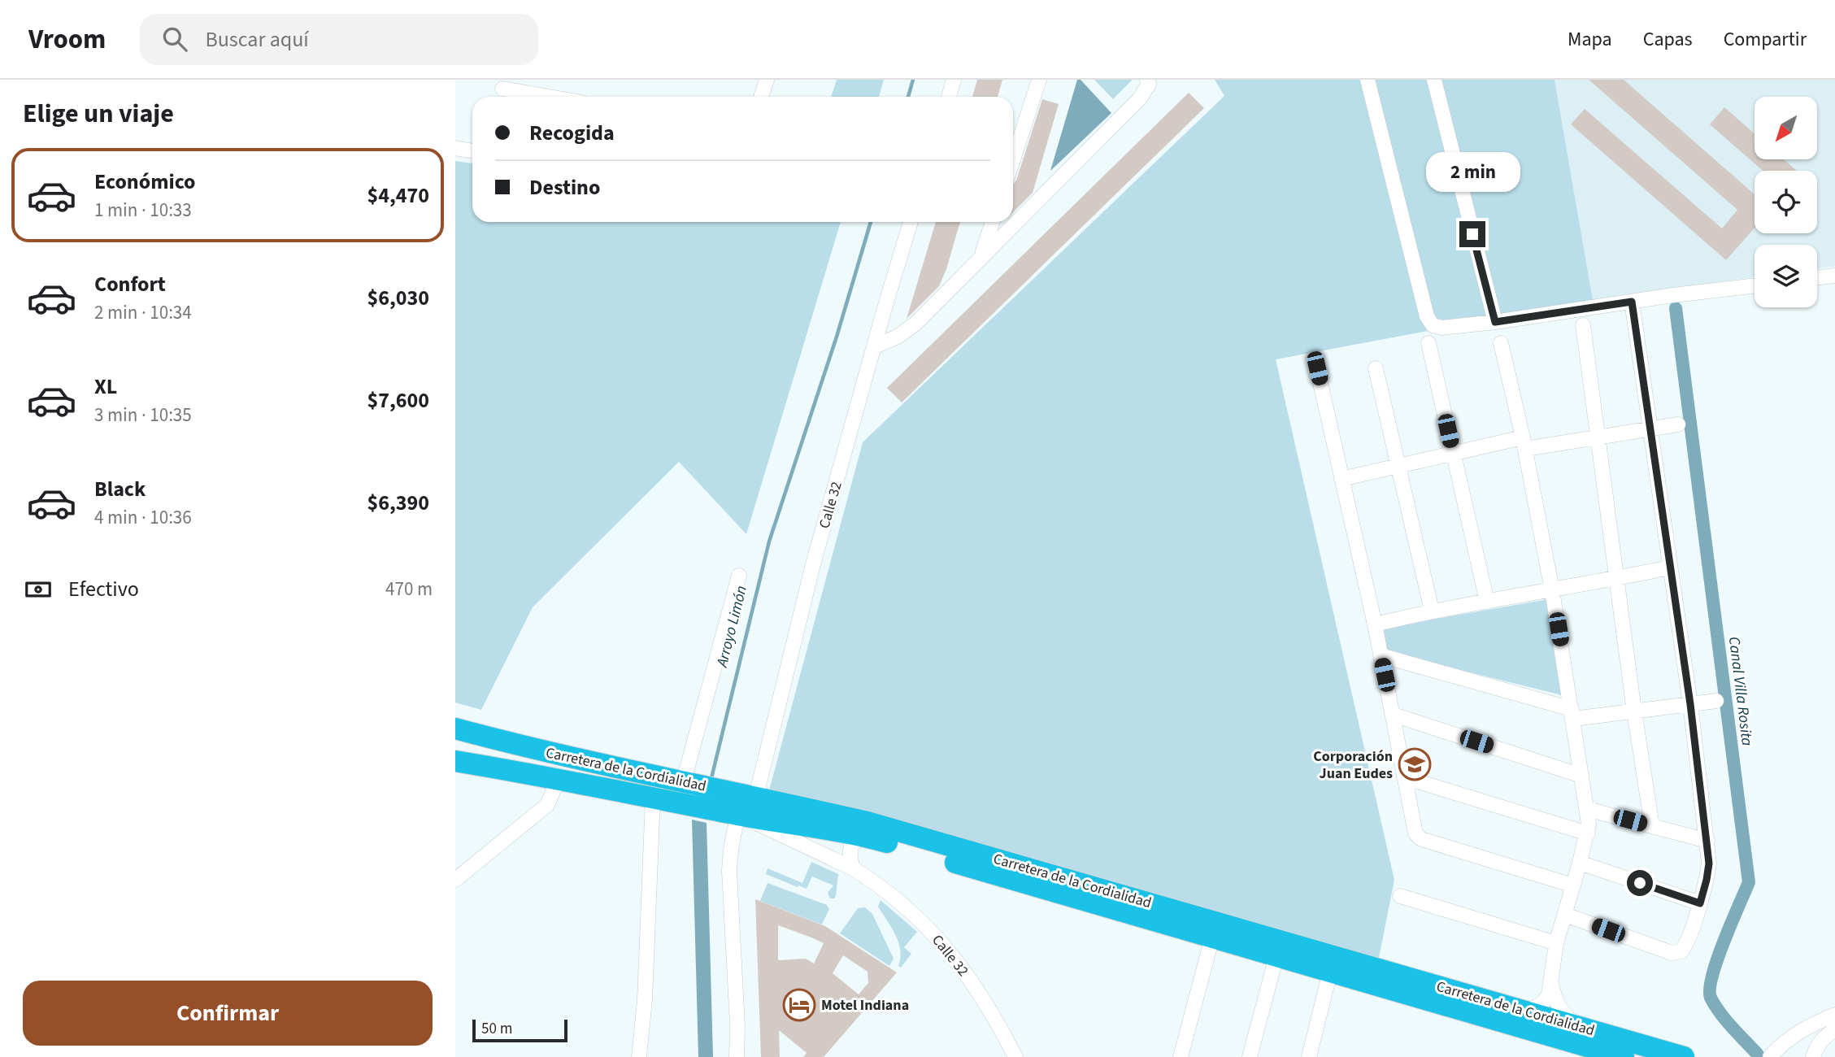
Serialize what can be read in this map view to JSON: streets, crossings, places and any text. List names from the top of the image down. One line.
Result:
{"streets":{"highway":["Carretera de la Cordialidad"],"street":["Calle 32"]},"crossings":[["Calle 32","Carretera de la Cordialidad"]],"water":["Arroyo Limón","Canal Villa Rosita"],"places":{"school or university":["Corporación Juan Eudes"],"hotel":["Motel Indiana"]},"scale_bar":"50 m","north":"bottom left","page":{"header":"Vroom","search":"Buscar aquí","nav":["Mapa","Capas","Compartir"],"heading":"Elige un viaje","banner":["Recogida","Destino"],"list":[{"name":"Económico","note":"1 min · 10:33","value":"$4,470"},{"name":"Confort","note":"2 min · 10:34","value":"$6,030"},{"name":"XL","note":"3 min · 10:35","value":"$7,600"},{"name":"Black","note":"4 min · 10:36","value":"$6,390"}],"bubble":"2 min","pay":["Efectivo","470 m"],"buttons":"Confirmar","scale":"50 m"}}
